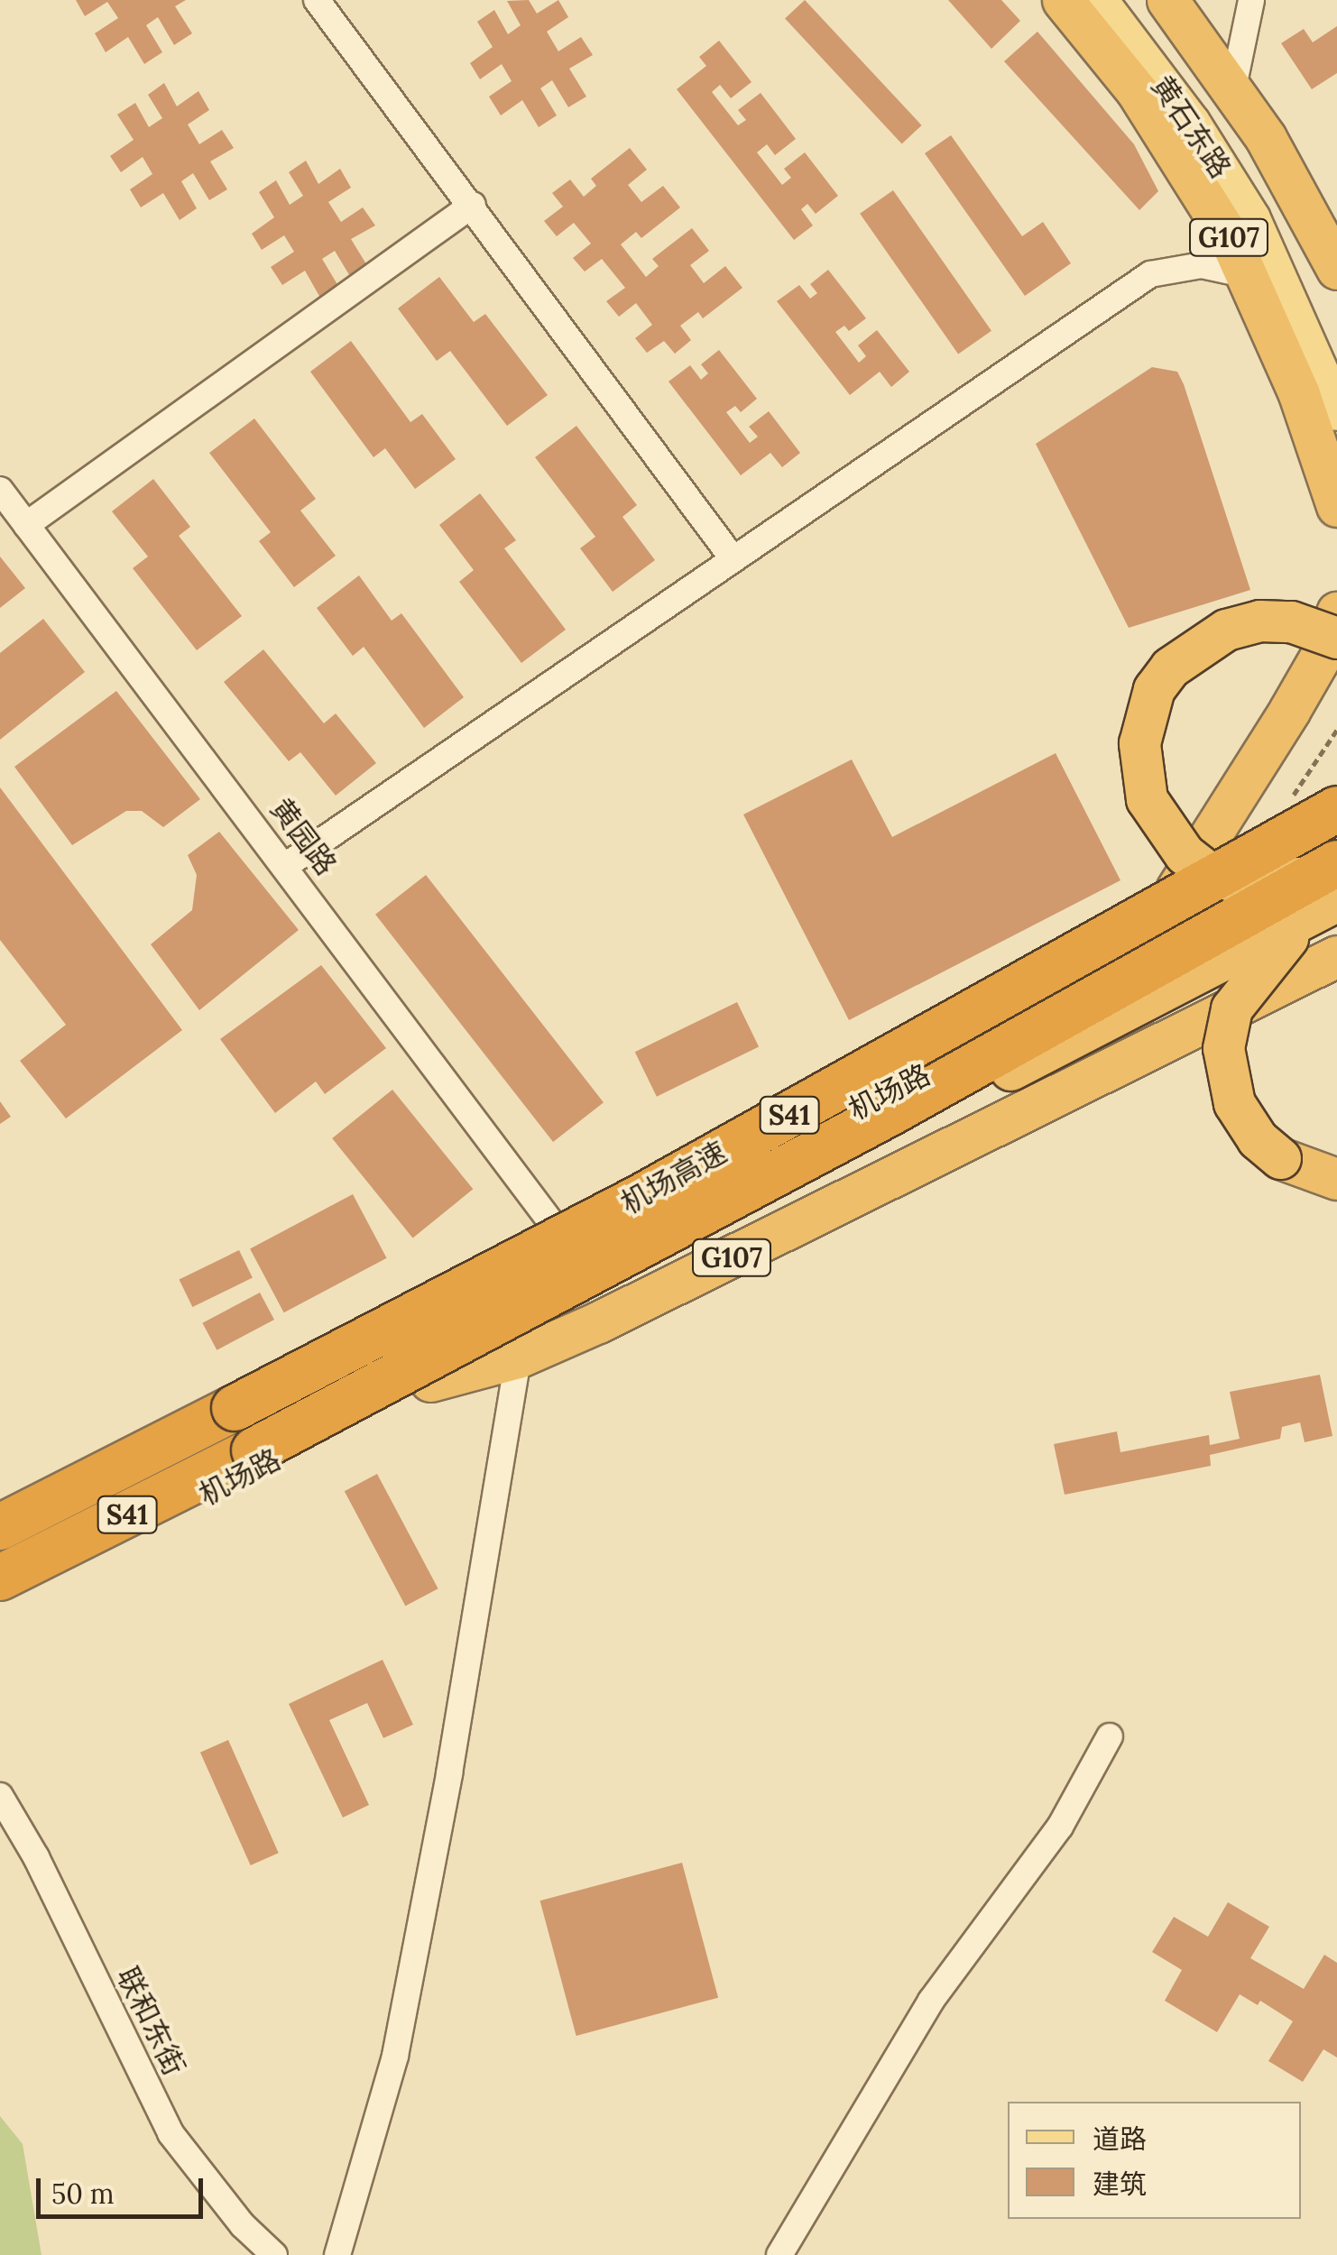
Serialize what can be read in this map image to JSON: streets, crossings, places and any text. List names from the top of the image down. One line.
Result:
{"streets":{"highway":["G107","机场路","S41","机场高速"],"main road":["黄石东路"],"street":["黄园路","联和东街"]},"crossings":[["黄园路","机场路"],["机场路","机场高速"]],"legend":["道路","建筑"],"scale_bar":"50 m"}
